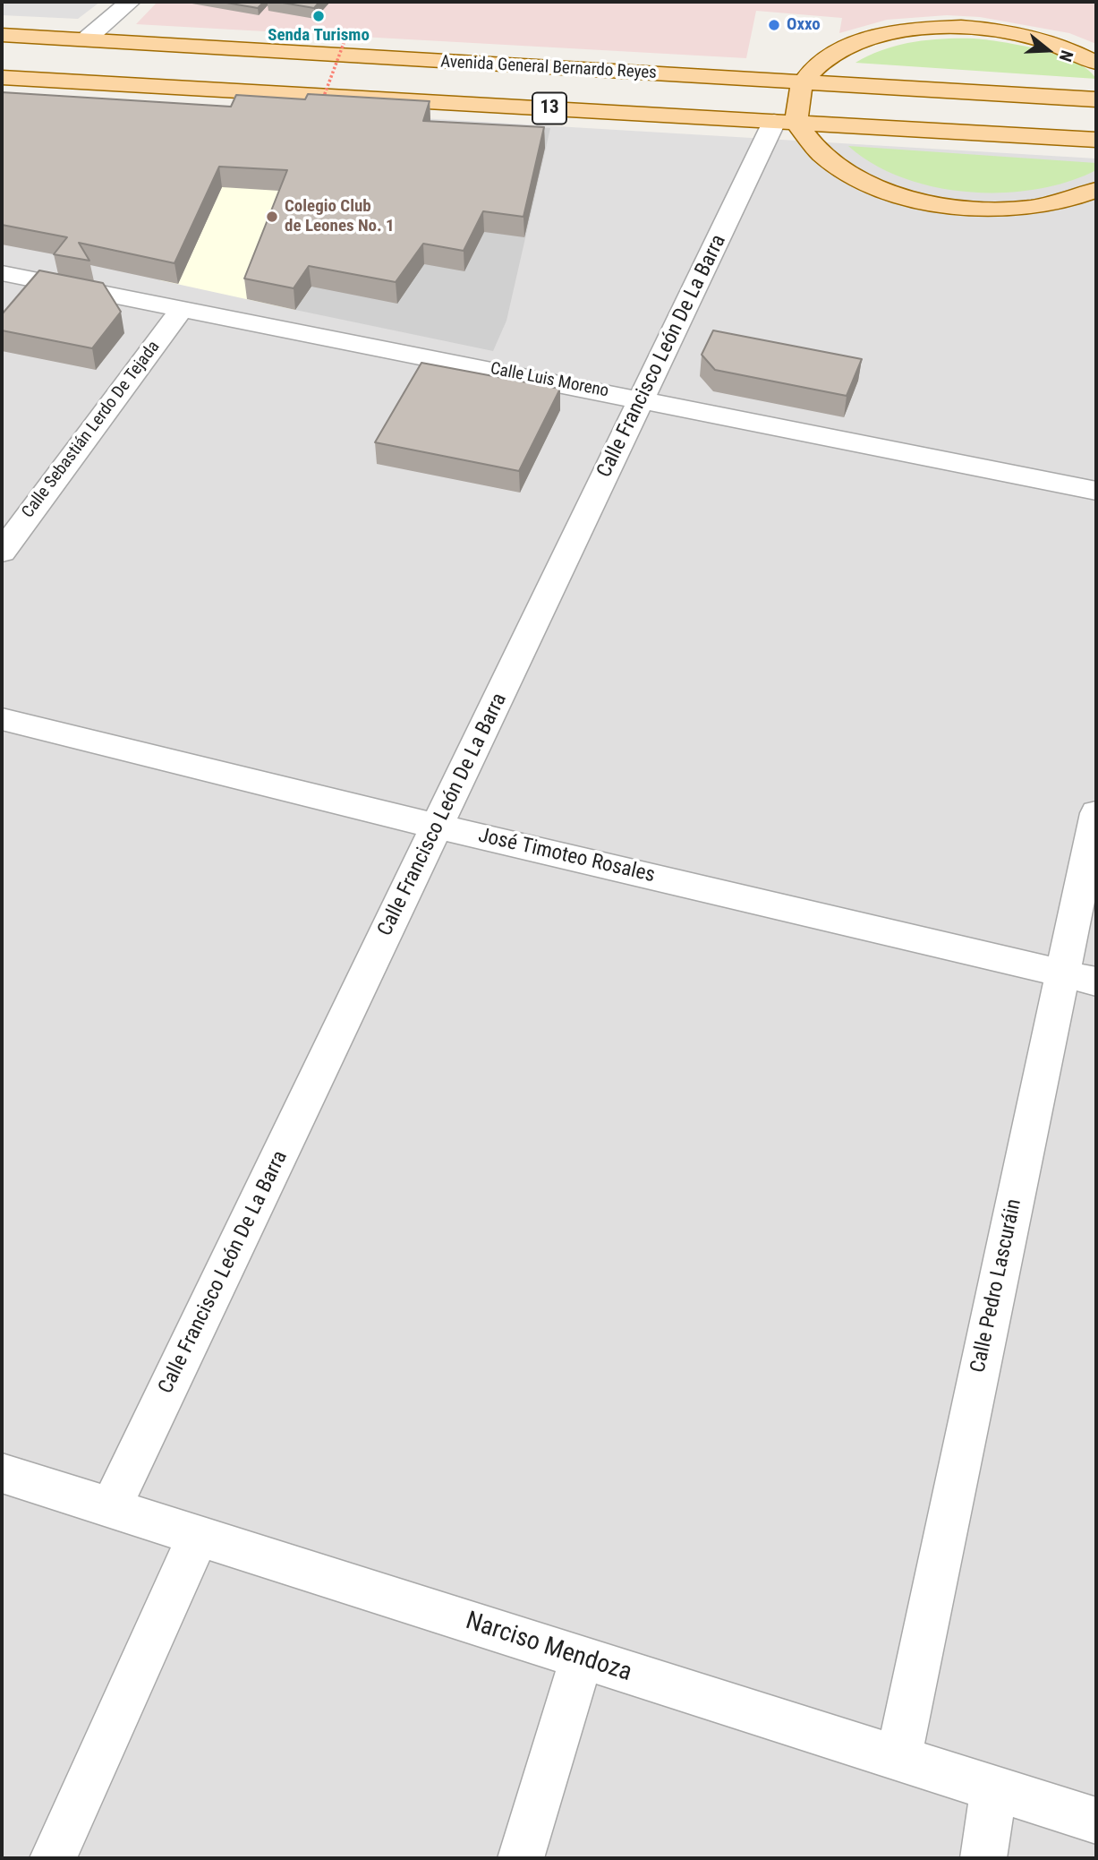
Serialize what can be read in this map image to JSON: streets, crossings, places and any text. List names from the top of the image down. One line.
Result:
{"streets":{"main road":["Avenida General Bernardo Reyes","13"],"street":["Calle Francisco León De La Barra","Calle Luis Moreno","Calle Sebastián Lerdo De Tejada","José Timoteo Rosales","Calle Pedro Lascuráin","Narciso Mendoza"]},"crossings":[["Avenida General Bernardo Reyes","Calle Francisco León De La Barra"],["Calle Francisco León De La Barra","Calle Luis Moreno"],["Calle Francisco León De La Barra","José Timoteo Rosales"],["Calle Francisco León De La Barra","Narciso Mendoza"],["Calle Luis Moreno","Calle Sebastián Lerdo De Tejada"],["José Timoteo Rosales","Calle Pedro Lascuráin"],["Calle Pedro Lascuráin","Narciso Mendoza"]],"places":["Senda Turismo","Oxxo","Colegio Club de Leones No. 1"],"north":"right"}
